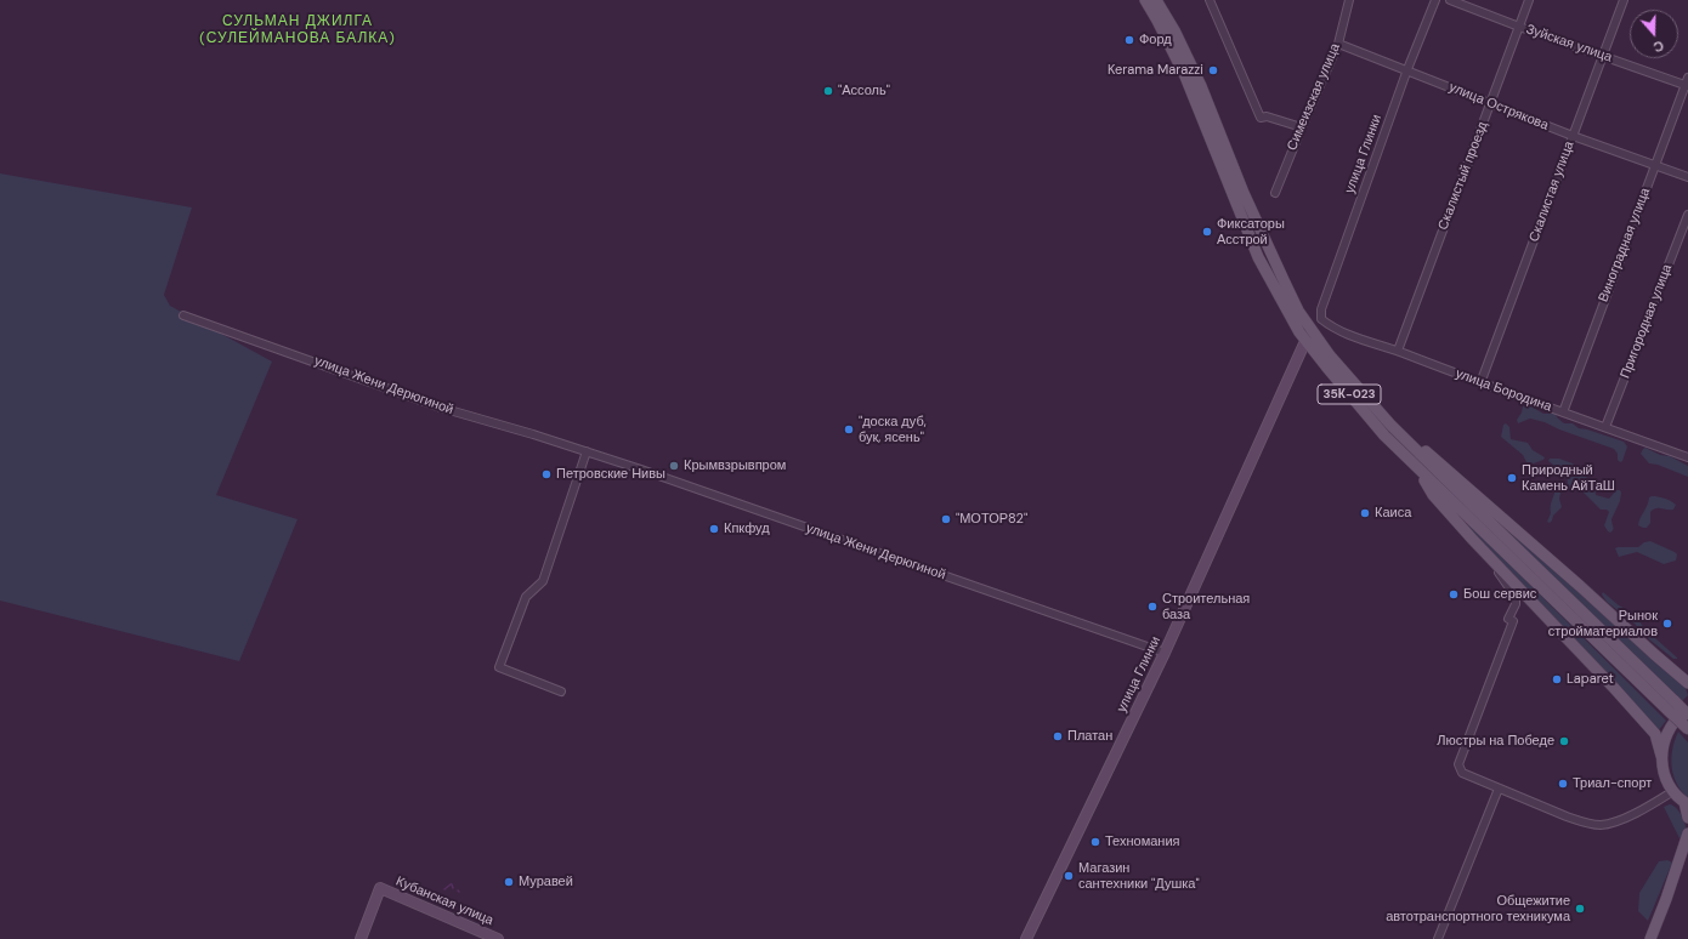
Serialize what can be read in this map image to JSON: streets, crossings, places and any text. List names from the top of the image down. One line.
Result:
{"streets":{"main road":["улица Глинки","35К-023","Кубанская улица"],"street":["Зуйская улица","Симеизская улица","улица Острякова","Скалистый проезд","Скалистая улица","Виноградная улица","Пригородная улица","улица Жени Дерюгиной","улица Бородина"]},"crossings":[["Зуйская улица","Скалистый проезд"],["Зуйская улица","Скалистая улица"],["Зуйская улица","Виноградная улица"],["Симеизская улица","улица Острякова"],["улица Острякова","улица Глинки"],["улица Острякова","Скалистый проезд"],["улица Острякова","Скалистая улица"],["улица Острякова","Виноградная улица"],["улица Глинки","улица Жени Дерюгиной"],["улица Глинки","улица Бородина"],["улица Глинки","35К-023"],["Скалистый проезд","улица Бородина"],["Скалистая улица","улица Бородина"],["Виноградная улица","улица Бородина"],["Пригородная улица","улица Бородина"]],"districts":["СУЛЬМАН ДЖИЛГА (СУЛЕЙМАНОВА БАЛКА)"],"places":["Форд","Kerama Marazzi","\"Ассоль\"","Фиксаторы Асстрой","\"доска дуб, бук, ясень\"","Крымвзрывпром","Петровские Нивы","Природный Камень АйТаШ","Каиса","\"МОТОР82\"","Кпкфуд","Бош сервис","Строительная база","Рынок стройматериалов","Laparet","Платан","Люстры на Победе","Триал-спорт","Техномания","Магазин сантехники \"Душка\"","Муравей","Общежитие автотранспортного техникума"],"north":"bottom"}
